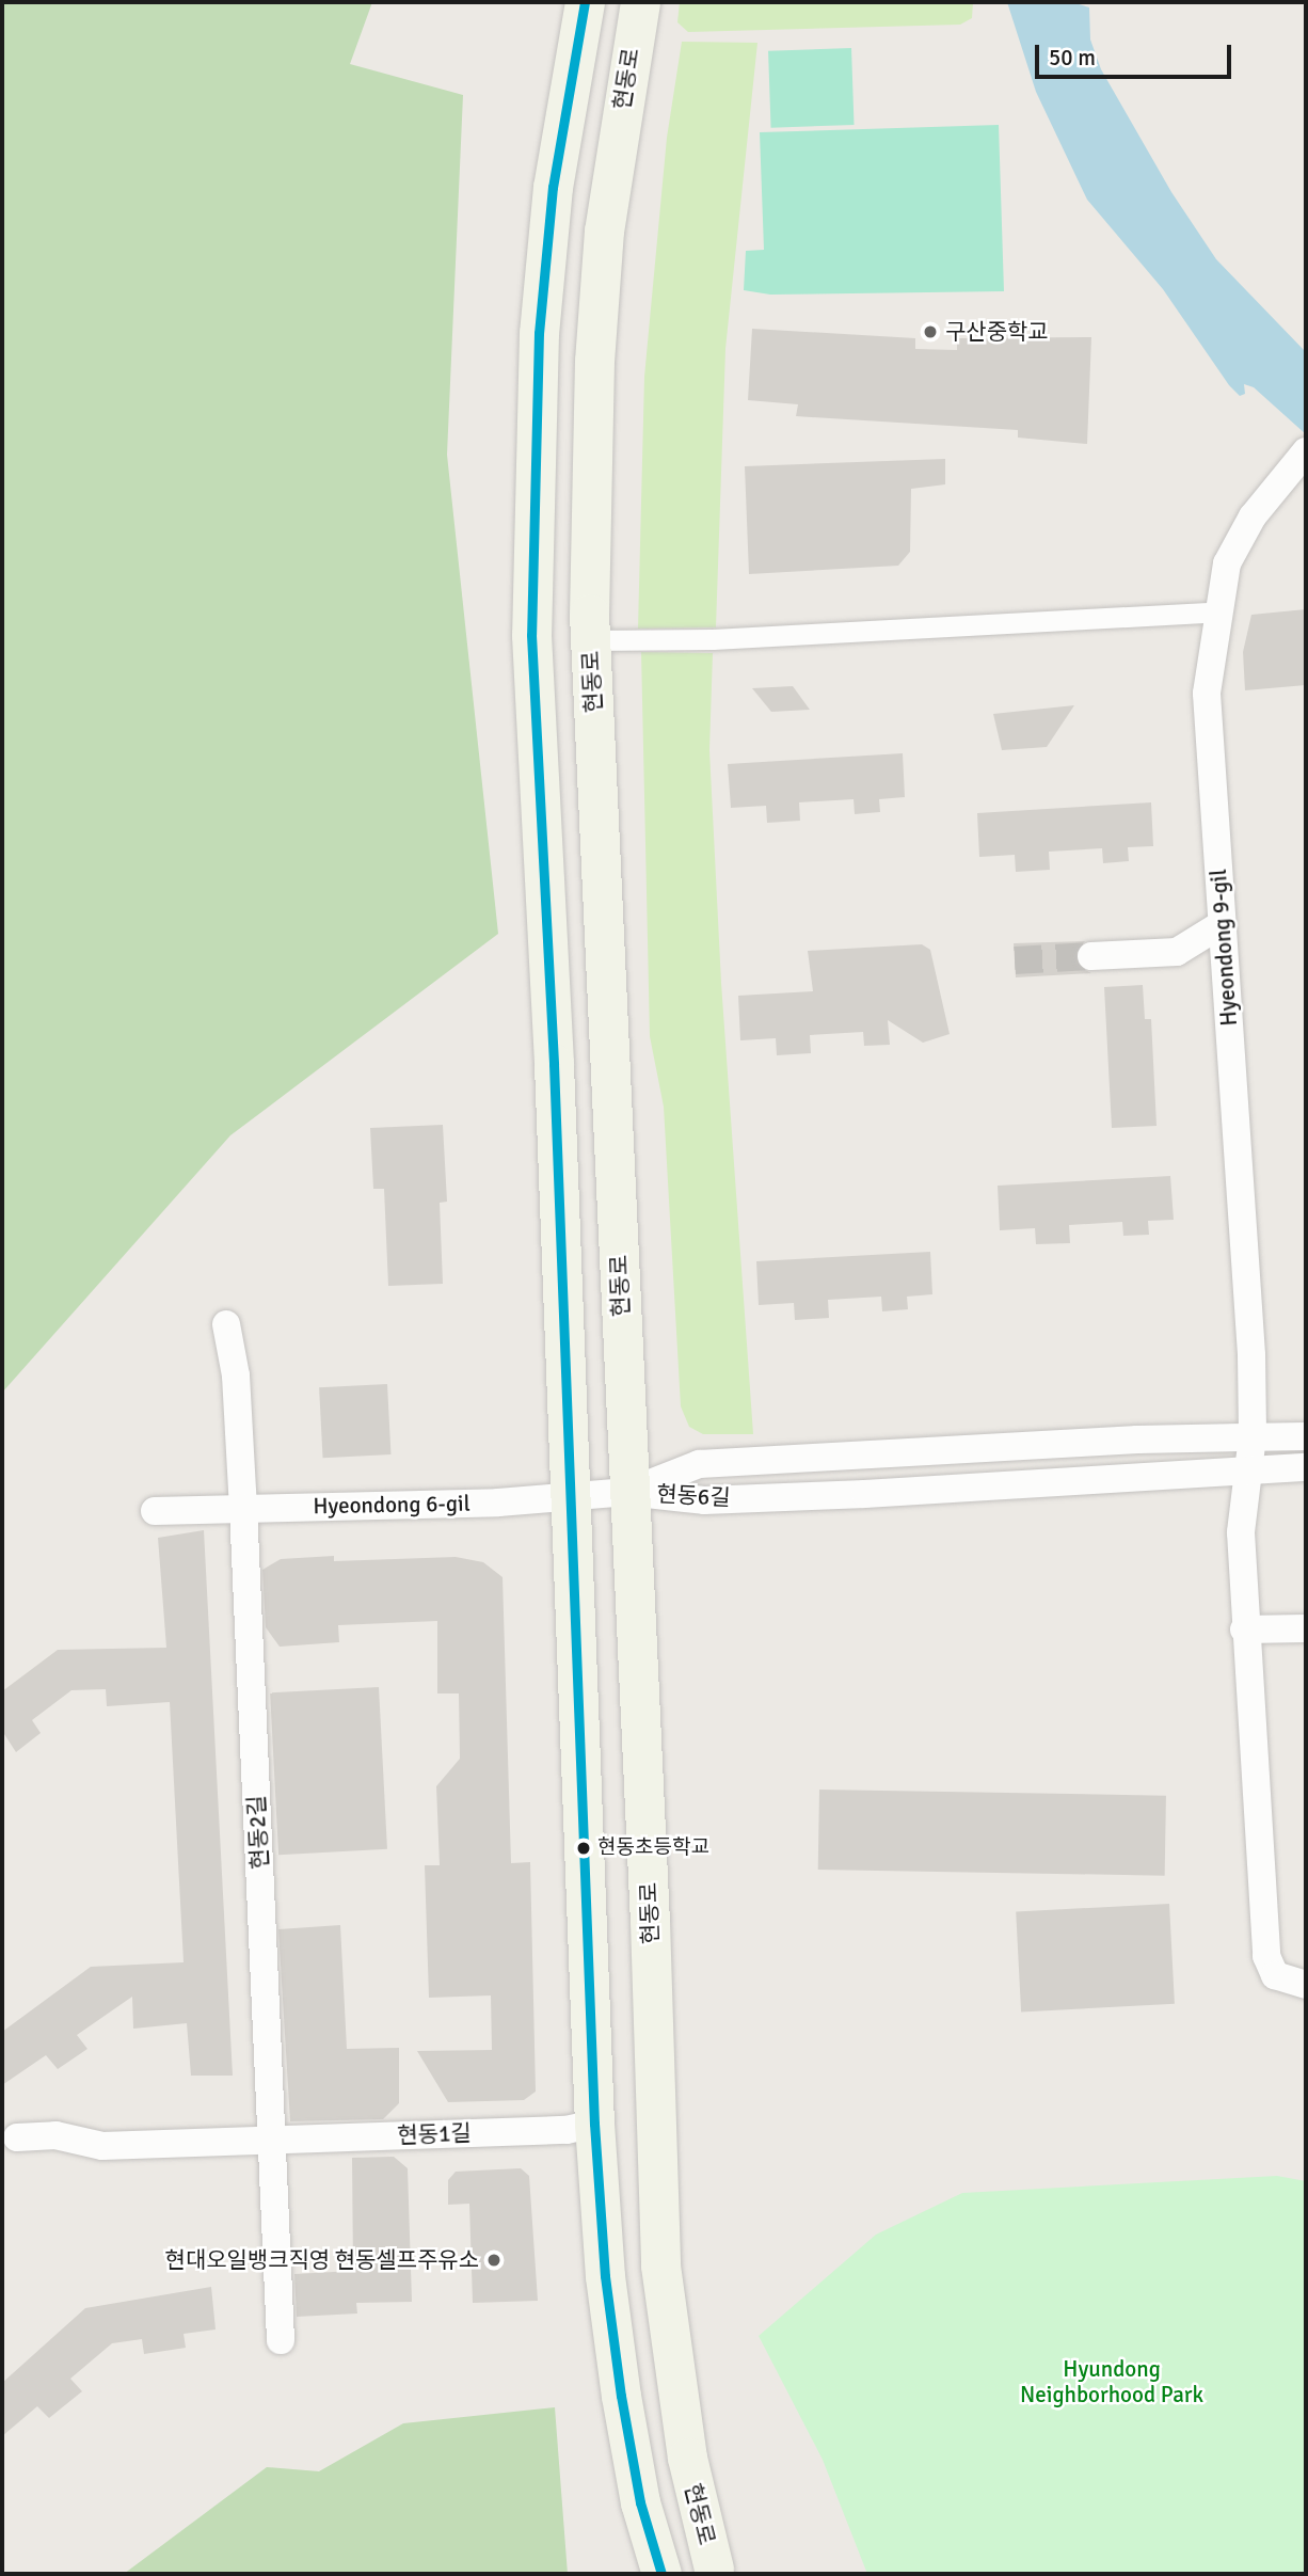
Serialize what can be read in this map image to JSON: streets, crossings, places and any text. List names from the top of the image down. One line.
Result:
{"streets":{"main road":["현동로"],"street":["Hyeondong 9-gil","현동6길","Hyeondong 6-gil","현동2길","현동1길"]},"crossings":[["현동로","현동6길"],["현동로","Hyeondong 6-gil"],["Hyeondong 9-gil","현동6길"],["현동6길","Hyeondong 6-gil"],["Hyeondong 6-gil","현동2길"],["현동2길","현동1길"]],"parks":["Hyundong Neighborhood Park"],"places":["구산중학교","현동초등학교","현대오일뱅크직영 현동셀프주유소"],"scale_bar":"50 m"}
